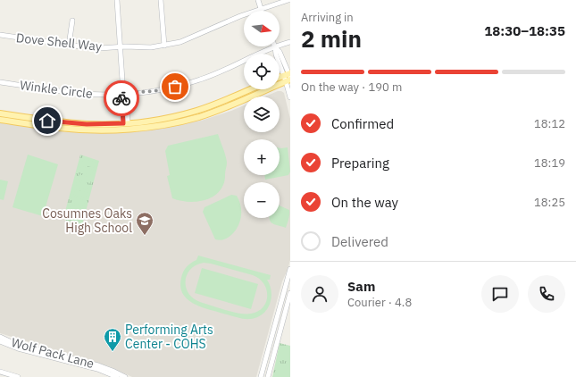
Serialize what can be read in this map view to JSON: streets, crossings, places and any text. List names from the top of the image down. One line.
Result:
{"streets":{"street":["Dove Shell Way","Winkle Circle","Wolf Pack Lane"]},"places":{"school or university":["Cosumnes Oaks High School"],"building":["Performing Arts Center - COHS"]},"north":"right","page":{"heading":["2 min","Arriving in","18:30–18:35"],"panel":["Sam","Courier · 4.8"],"map_buttons":["+","−"],"bar":"On the way · 190 m","list":[["Confirmed","18:12"],["Preparing","18:19"],["On the way","18:25"],"Delivered"]}}
